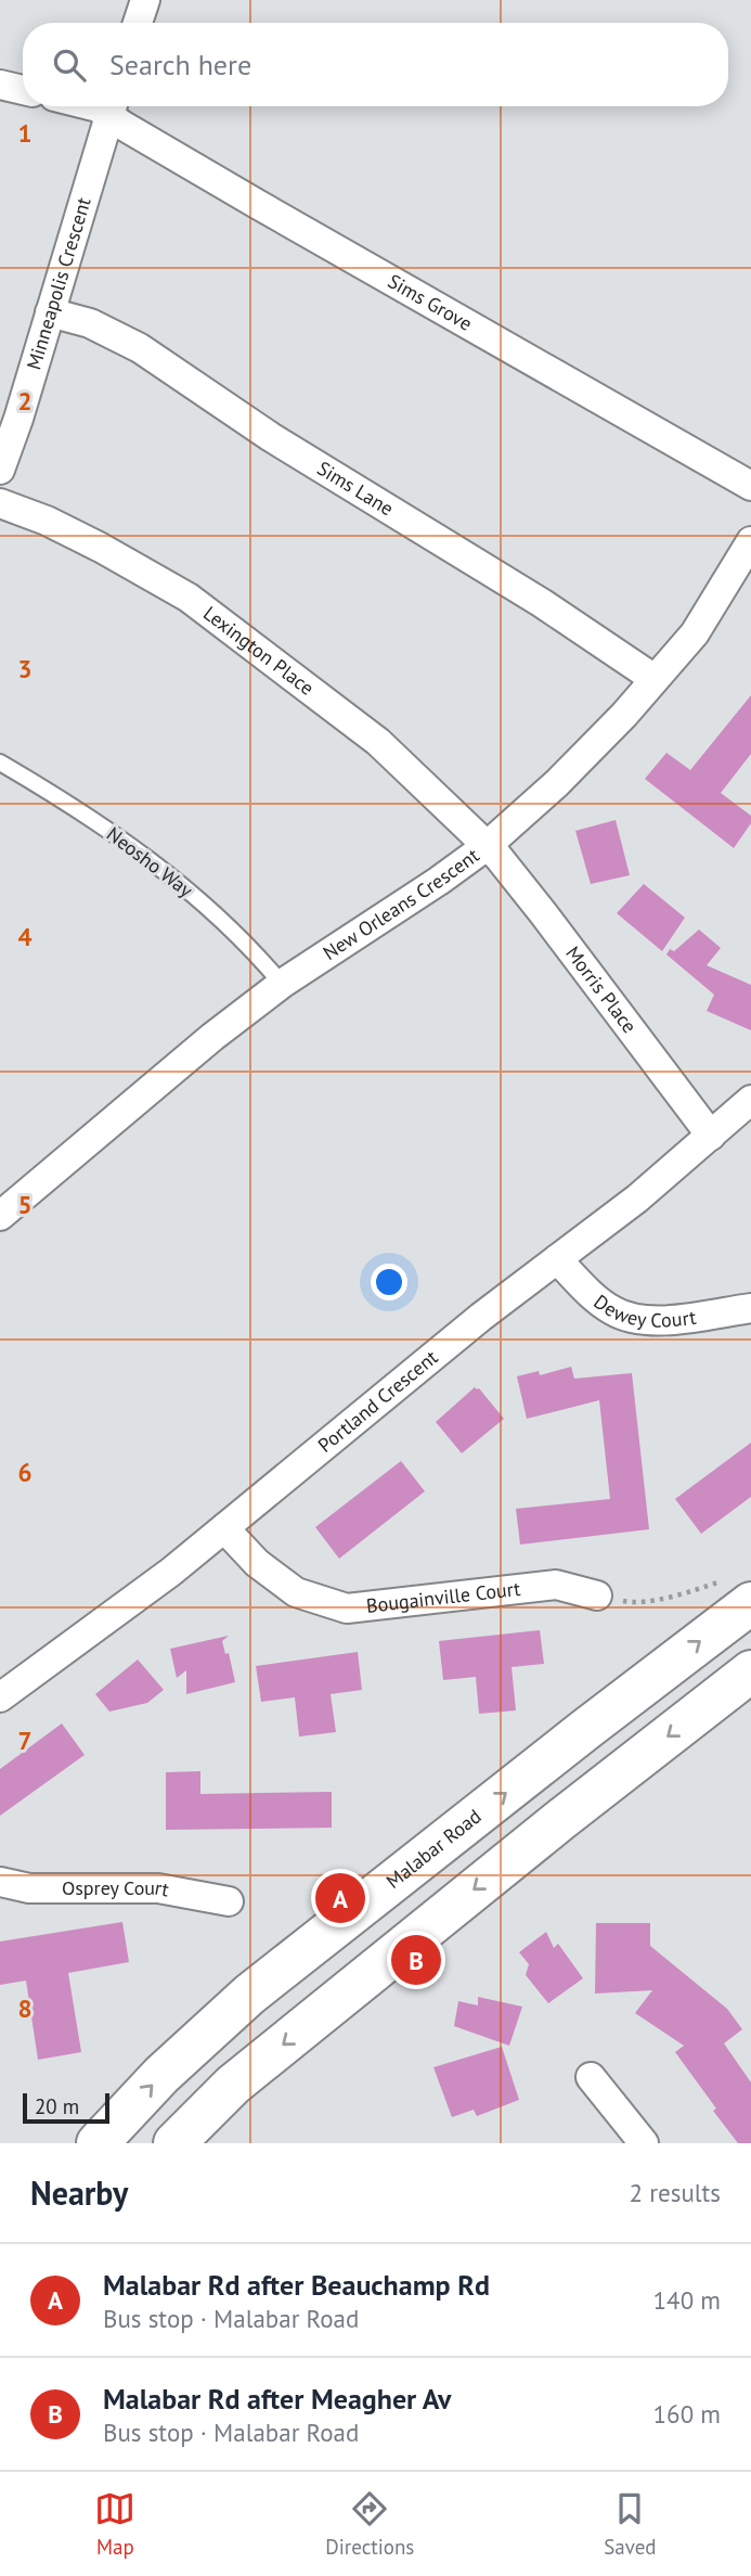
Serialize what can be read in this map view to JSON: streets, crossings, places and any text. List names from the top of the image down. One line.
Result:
{"streets":{"main road":["Malabar Road"],"street":["Minneapolis Crescent","Sims Grove","Sims Lane","Lexington Place","New Orleans Crescent","Morris Place","Dewey Court","Portland Crescent","Bougainville Court","Osprey Court"],"lane":["Neosho Way"]},"crossings":[["Minneapolis Crescent","Sims Grove"],["Minneapolis Crescent","Sims Lane"],["Sims Lane","New Orleans Crescent"],["Lexington Place","New Orleans Crescent"],["Lexington Place","Morris Place"],["Neosho Way","New Orleans Crescent"],["New Orleans Crescent","Morris Place"],["Morris Place","Portland Crescent"],["Dewey Court","Portland Crescent"],["Portland Crescent","Bougainville Court"]],"scale_bar":"20 m","page":{"search":"Search here","pins":["A","B"],"scale":"20 m","heading":["Nearby","2 results"],"list":[{"mark":"A","name":"Malabar Rd after Beauchamp Rd","note":"Bus stop · Malabar Road","value":"140 m"},{"mark":"B","name":"Malabar Rd after Meagher Av","note":"Bus stop · Malabar Road","value":"160 m"}],"nav":["Map","Directions","Saved"]},"grid":{"rows":["1","2","3","4","5","6","7","8"]}}
